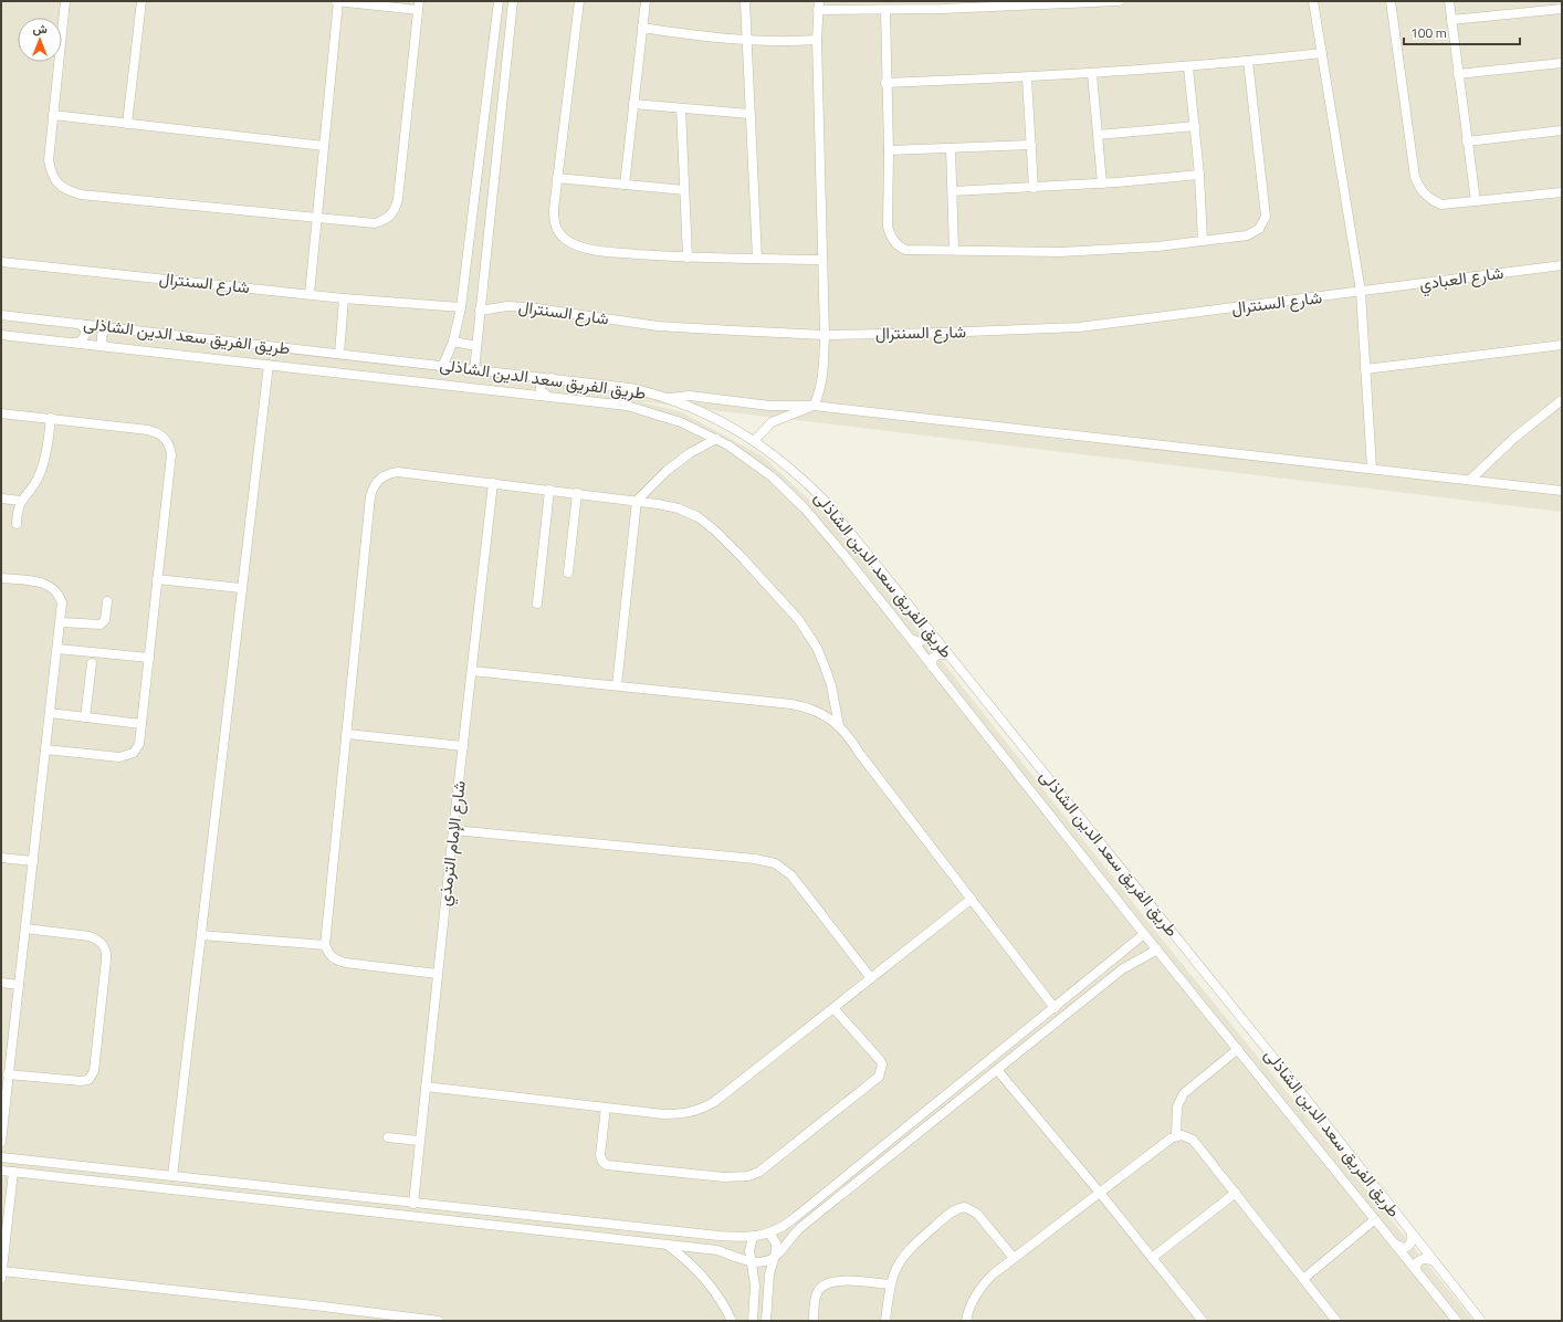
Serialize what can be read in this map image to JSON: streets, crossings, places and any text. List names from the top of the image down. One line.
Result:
{"streets":{"street":["شارع العبادي","شارع السنترال","طريق الفريق سعد الدين الشاذلى","شارع الإمام الترمذي"]},"crossings":[["شارع العبادي","شارع السنترال"]],"scale_bar":"100 m","north":"top"}
